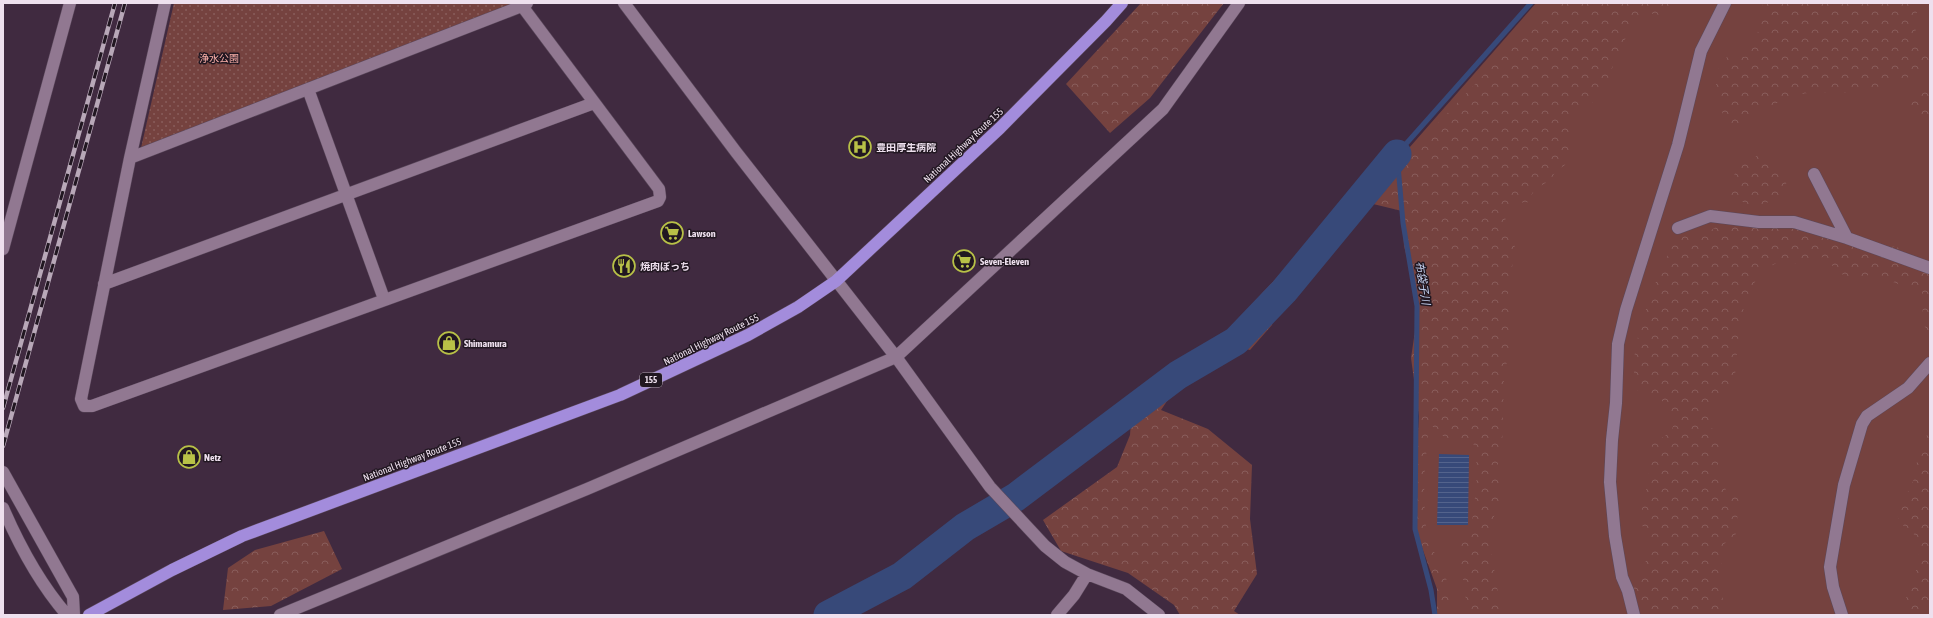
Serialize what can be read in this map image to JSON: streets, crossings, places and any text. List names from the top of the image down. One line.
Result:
{"streets":{"highway":["National Highway Route 155","155"]},"water":["布袋子川"],"parks":["浄水公園"],"places":{"hospital":["豊田厚生病院"],"supermarket":["Lawson","Seven-Eleven"],"restaurant":["焼肉ぼっち"],"shop":["Shimamura","Netz"]}}
